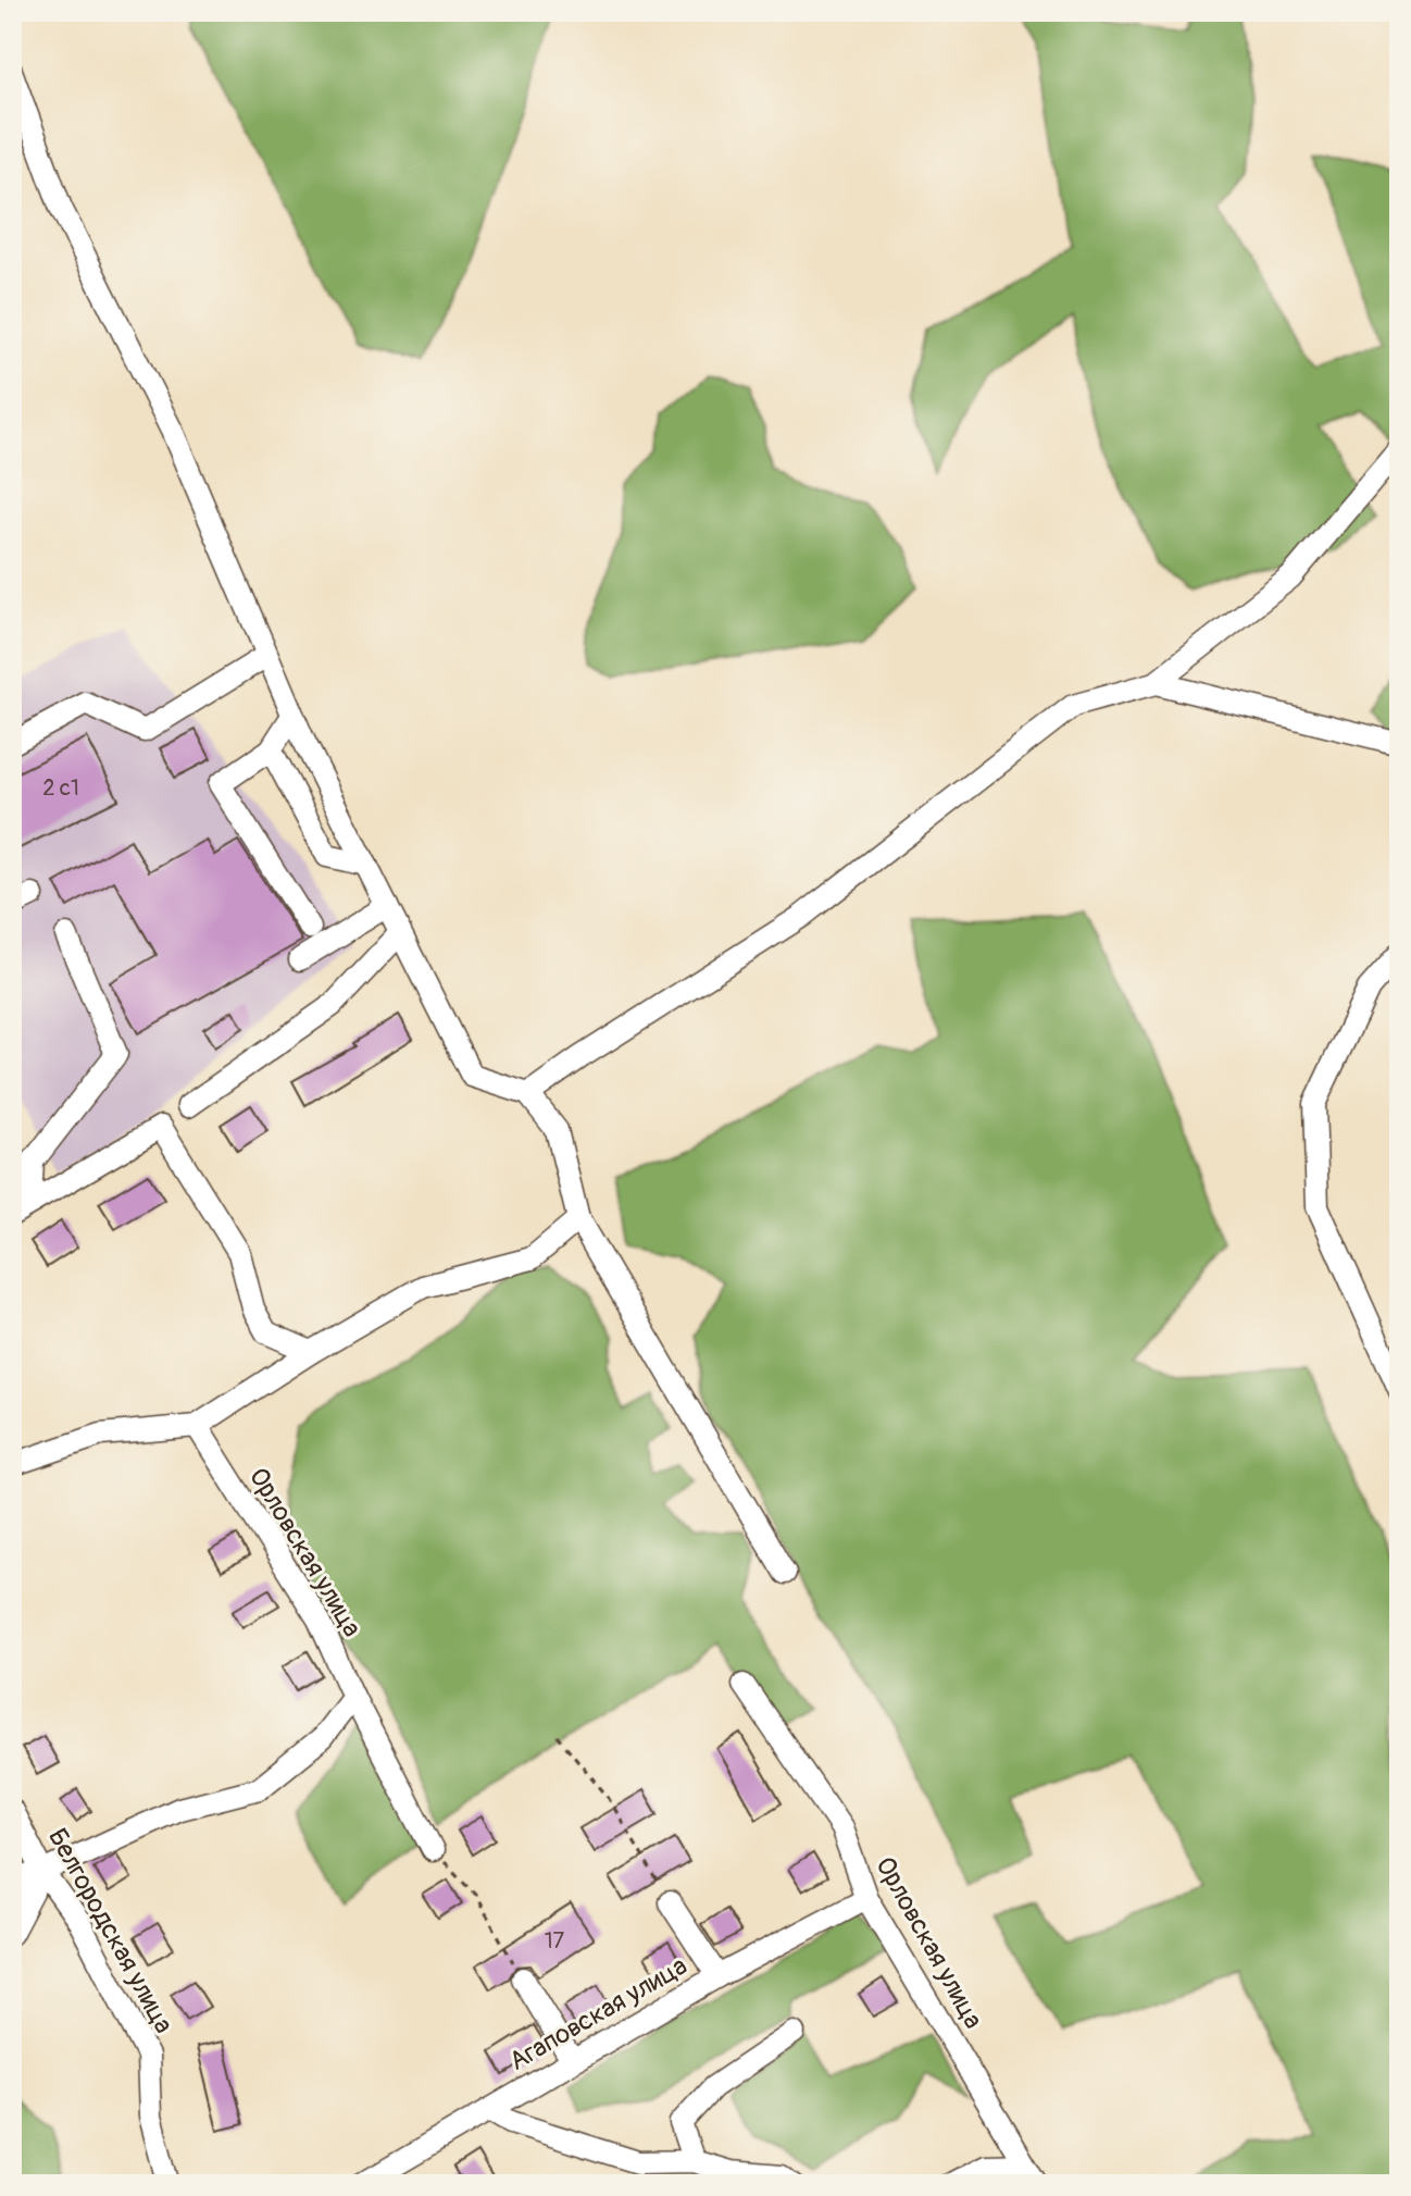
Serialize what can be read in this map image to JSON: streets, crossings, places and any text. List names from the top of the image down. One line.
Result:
{"streets":{"street":["Орловская улица","Белгородская улица","Агаповская улица"]},"crossings":[["Орловская улица","Агаповская улица"]],"house_numbers":["2 с1","17"]}
